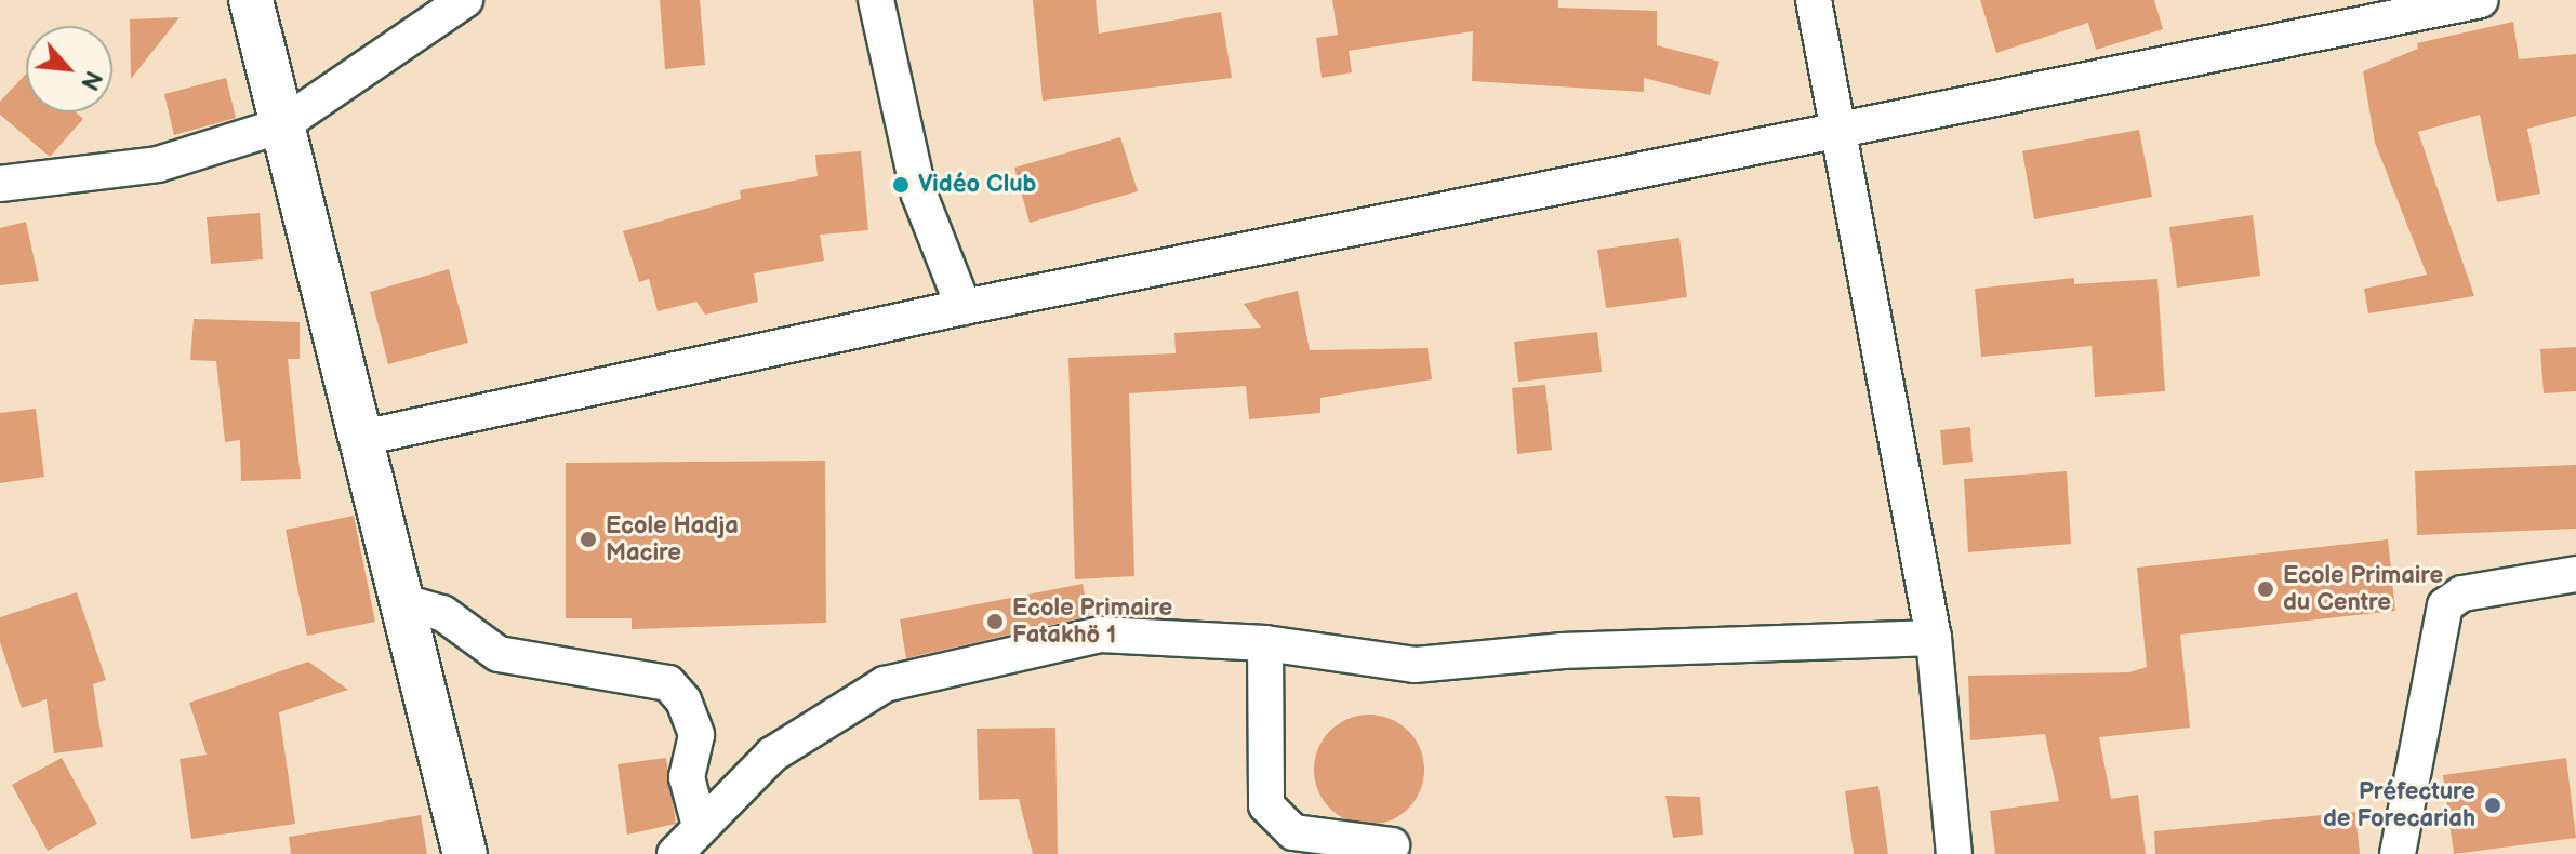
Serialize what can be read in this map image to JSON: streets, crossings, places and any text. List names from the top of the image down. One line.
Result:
{"places":["Vidéo Club","Ecole Hadja Macire","Ecole Primaire du Centre","Ecole Primaire Fatakhö 1","Préfecture de Forecariah"],"north":"bottom right"}
